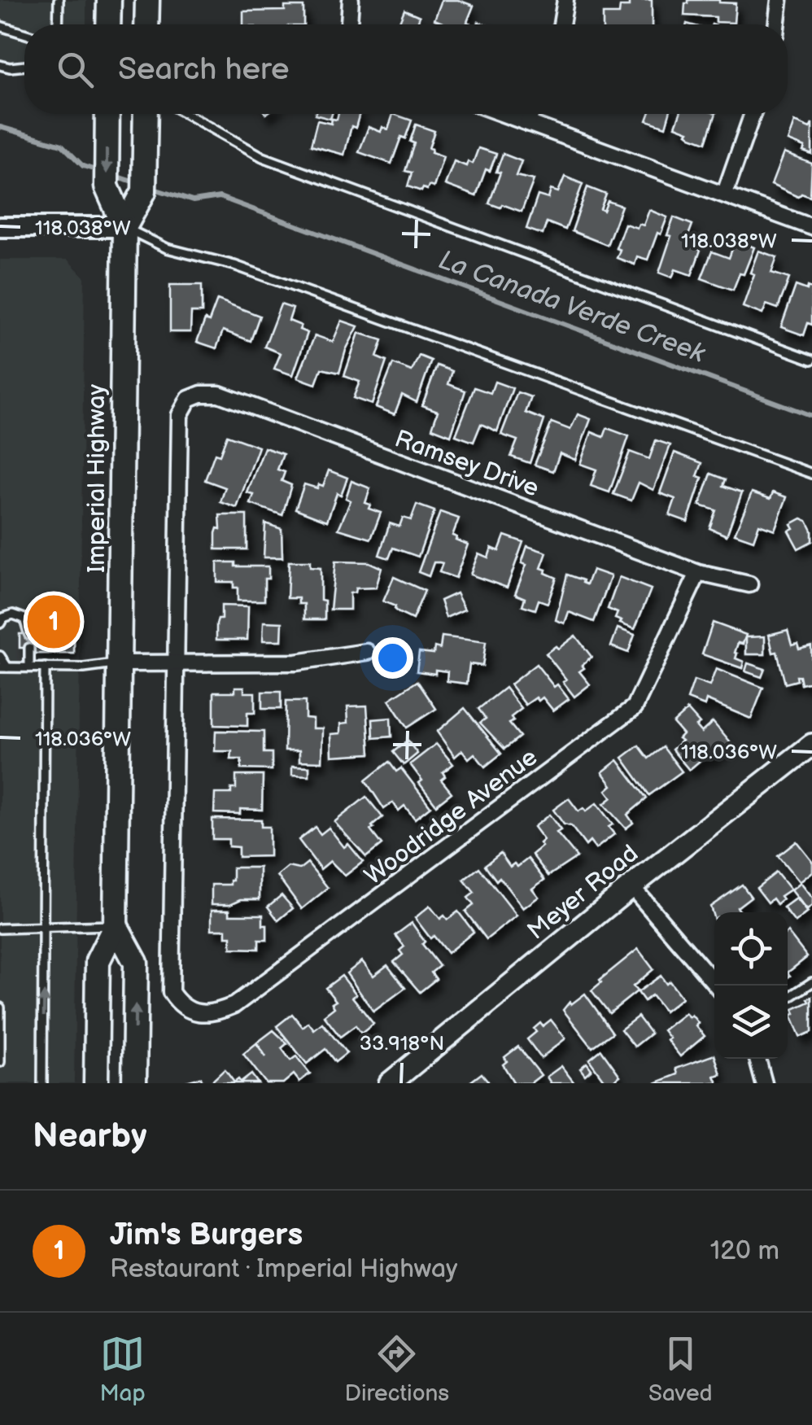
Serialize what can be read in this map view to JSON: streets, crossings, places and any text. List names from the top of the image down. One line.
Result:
{"streets":{"main road":["Imperial Highway","Meyer Road"],"street":["Ramsey Drive","Woodridge Avenue"]},"crossings":[["Ramsey Drive","Woodridge Avenue"]],"water":["La Canada Verde Creek"],"page":{"search":"Search here","pins":"1","heading":"Nearby","list":[{"mark":"1","name":"Jim's Burgers","note":"Restaurant · Imperial Highway","value":"120 m"}],"nav":["Map","Directions","Saved"]},"coordinates":["118.038°W","118.036°W","33.918°N"]}
